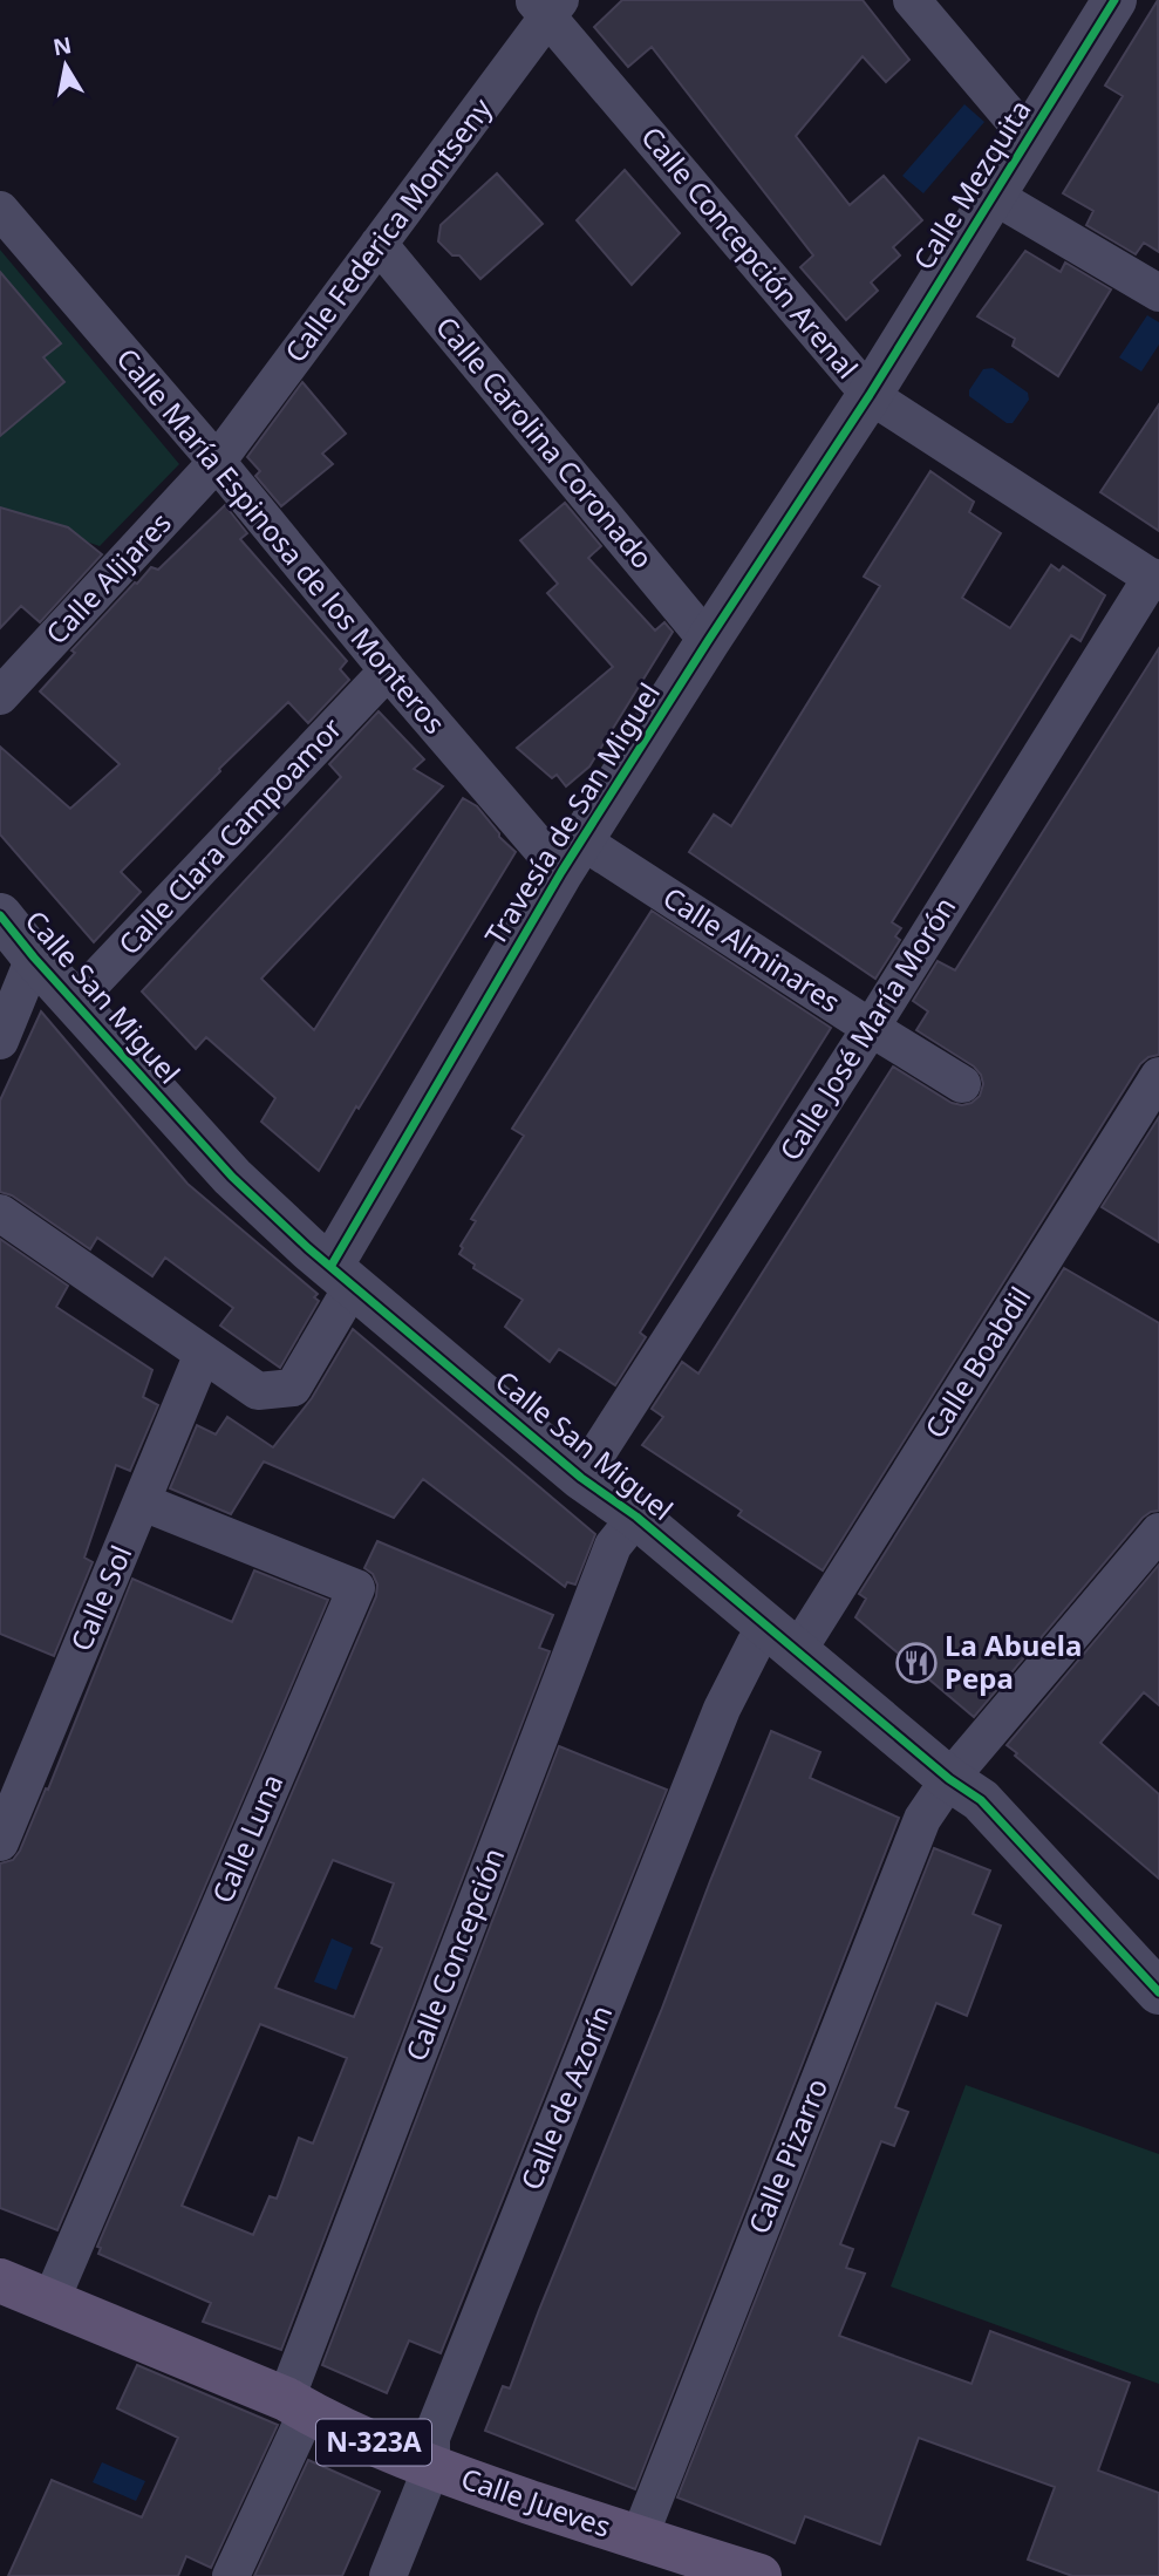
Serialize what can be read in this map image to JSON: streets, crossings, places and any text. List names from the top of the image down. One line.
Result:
{"streets":{"main road":["N-323A","Calle Jueves"],"street":["Calle Mezquita","Calle Federica Montseny","Calle Concepción Arenal","Calle Carolina Coronado","Calle María Espinosa de los Monteros","Calle Alijares","Travesía de San Miguel","Calle Clara Campoamor","Calle Alminares","Calle San Miguel","Calle José María Morón","Calle Boabdil","Calle Sol","Calle Luna","Calle Concepción","Calle de Azorín","Calle Pizarro"]},"crossings":[["Calle Mezquita","Calle Concepción Arenal"],["Calle Mezquita","Travesía de San Miguel"],["Calle Federica Montseny","Calle Concepción Arenal"],["Calle Federica Montseny","Calle Carolina Coronado"],["Calle Federica Montseny","Calle María Espinosa de los Monteros"],["Calle Federica Montseny","Calle Alijares"],["Calle Concepción Arenal","Travesía de San Miguel"],["Calle Concepción Arenal","Calle José María Morón"],["Calle Carolina Coronado","Travesía de San Miguel"],["Calle María Espinosa de los Monteros","Calle Alijares"],["Calle María Espinosa de los Monteros","Travesía de San Miguel"],["Calle María Espinosa de los Monteros","Calle Clara Campoamor"],["Calle María Espinosa de los Monteros","Calle Alminares"],["Travesía de San Miguel","Calle Alminares"],["Travesía de San Miguel","Calle San Miguel"],["Calle Clara Campoamor","Calle San Miguel"],["Calle Alminares","Calle José María Morón"],["Calle San Miguel","Calle José María Morón"],["Calle San Miguel","Calle Boabdil"],["Calle San Miguel","Calle Concepción"],["Calle San Miguel","Calle de Azorín"],["Calle San Miguel","Calle Pizarro"],["Calle Boabdil","Calle de Azorín"],["Calle Sol","Calle Luna"],["Calle Luna","Calle Jueves"],["Calle Concepción","Calle Jueves"],["Calle de Azorín","Calle Jueves"],["Calle Pizarro","Calle Jueves"]],"places":{"restaurant":["La Abuela Pepa"]},"north":"top"}
